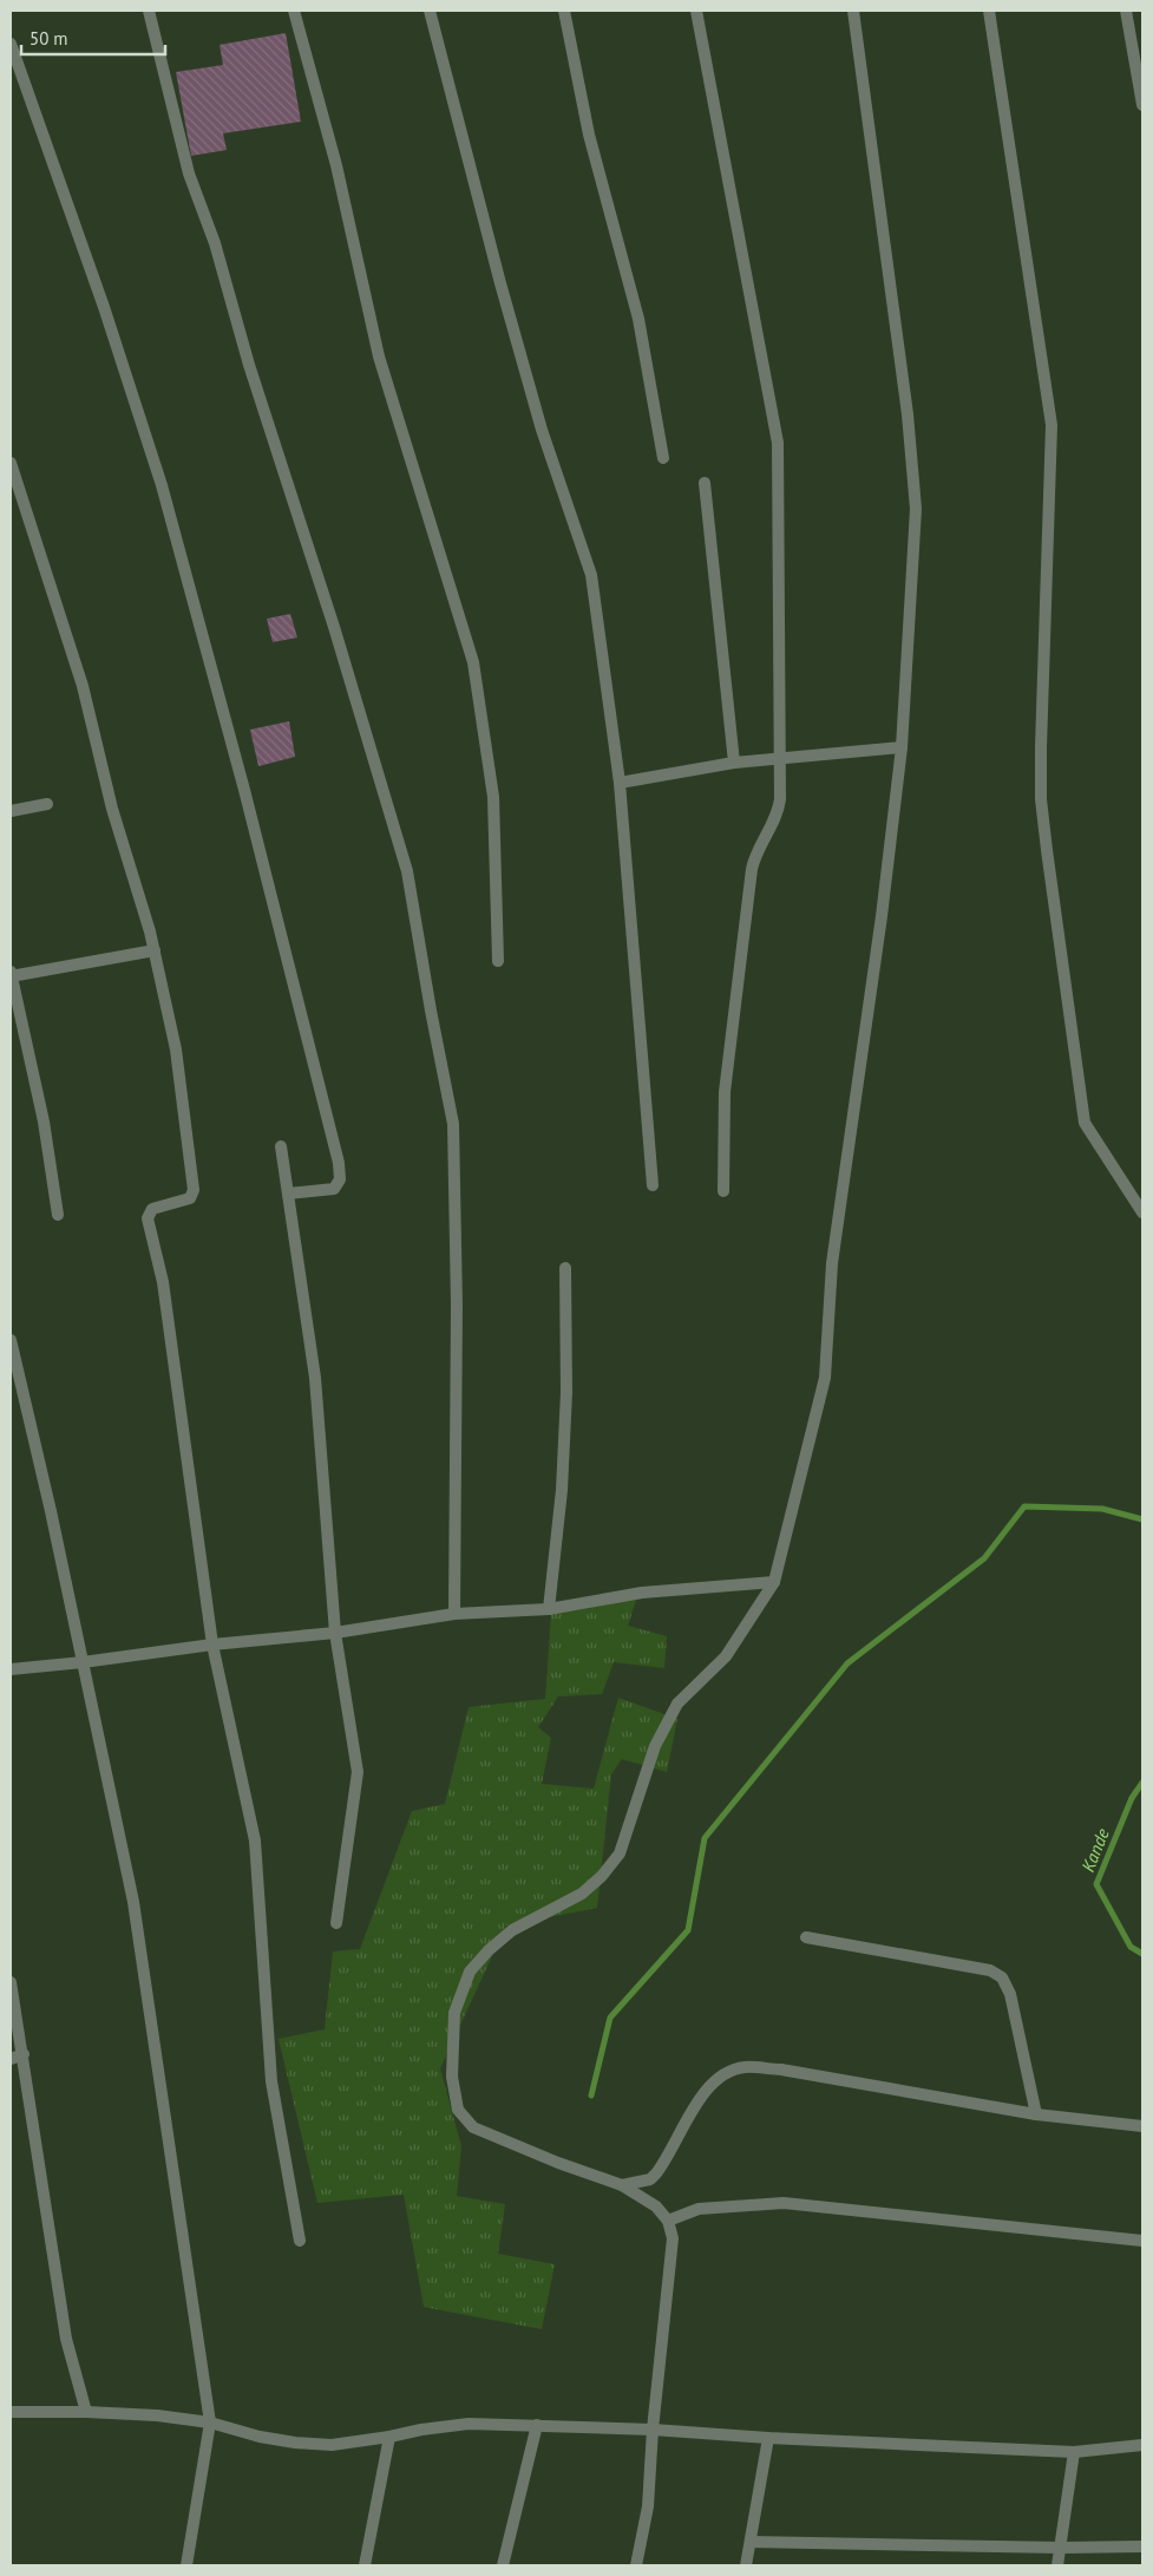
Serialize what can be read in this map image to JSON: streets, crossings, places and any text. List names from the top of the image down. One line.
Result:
{"water":["Kande"],"scale_bar":"50 m"}
